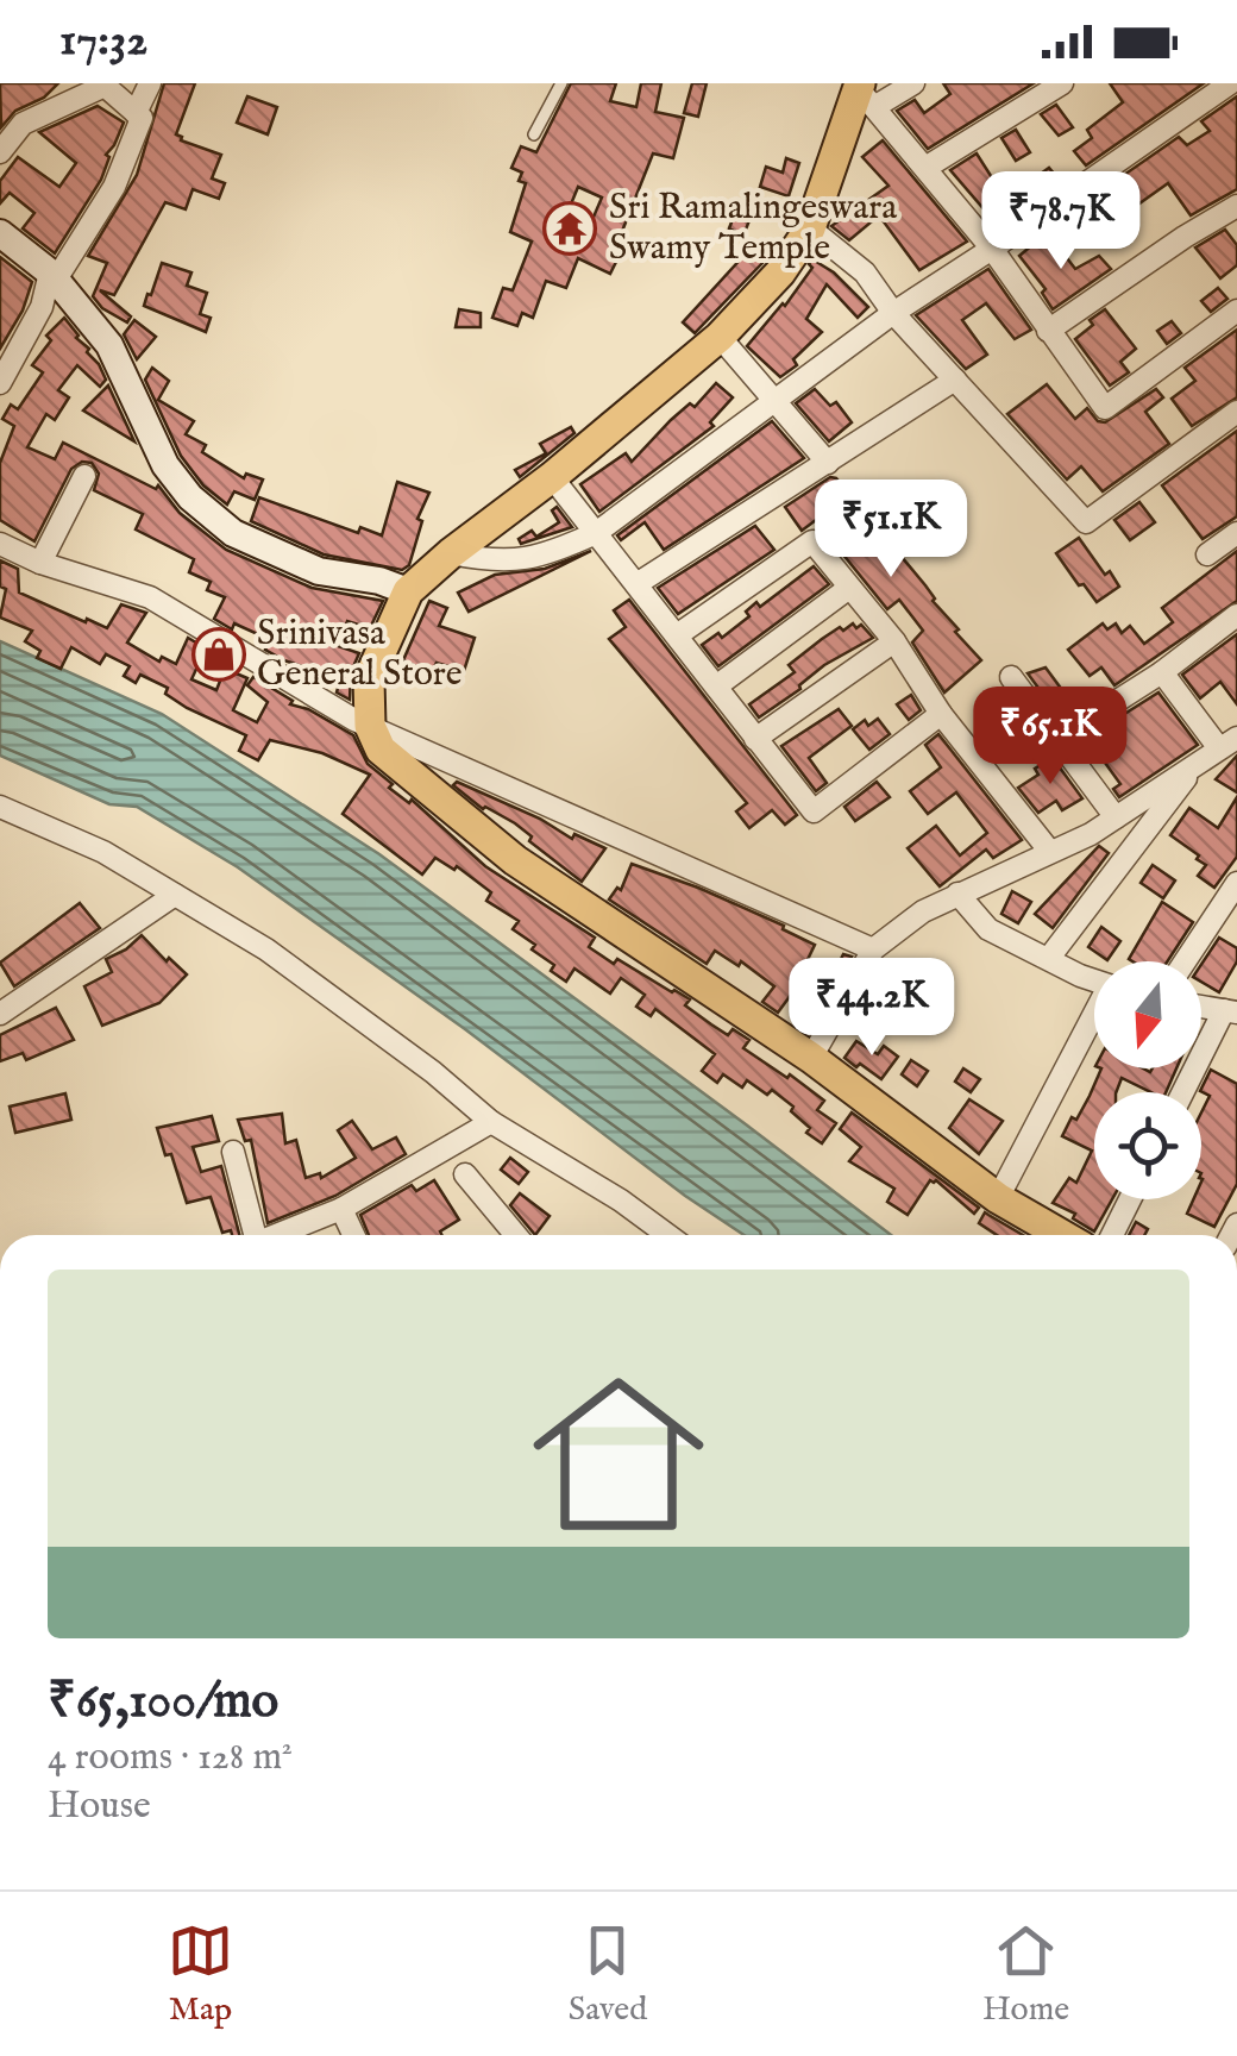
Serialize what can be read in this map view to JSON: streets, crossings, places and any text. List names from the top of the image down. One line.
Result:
{"places":{"temple":["Sri Ramalingeswara Swamy Temple"],"shop":["Srinivasa General Store"]},"north":"bottom","page":{"status":"17:32","price":["₹78.7K","₹51.1K","₹65.1K","₹44.2K"],"list":[{"name":"₹65,100/mo","note":"4 rooms · 128 m² · House"}],"tabs":["Map","Saved","Home"]}}
